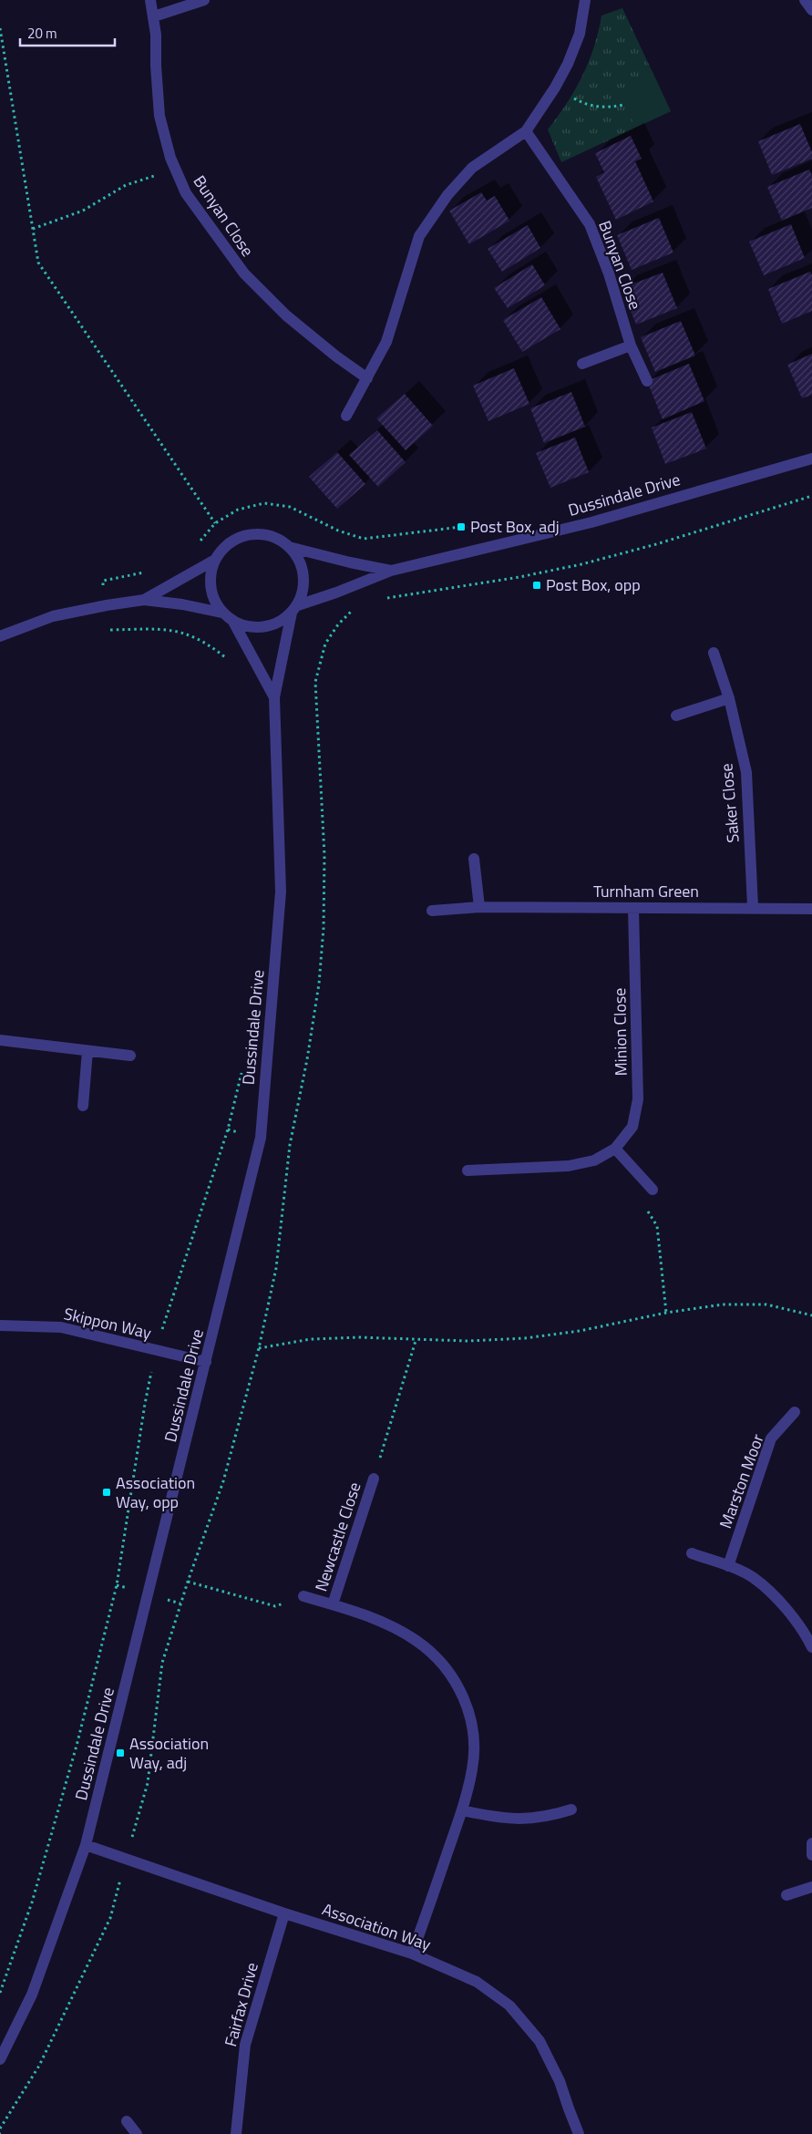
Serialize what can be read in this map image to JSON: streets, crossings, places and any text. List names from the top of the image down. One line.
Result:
{"streets":{"street":["Bunyan Close","Dussindale Drive","Saker Close","Turnham Green","Minion Close","Skippon Way","Marston Moor","Newcastle Close","Association Way","Fairfax Drive"]},"crossings":[["Dussindale Drive","Skippon Way"],["Dussindale Drive","Association Way"],["Saker Close","Turnham Green"],["Turnham Green","Minion Close"],["Newcastle Close","Association Way"],["Association Way","Fairfax Drive"]],"places":{"transit":["Post Box, adj","Post Box, opp","Association Way, opp","Association Way, adj"]},"scale_bar":"20 m"}
